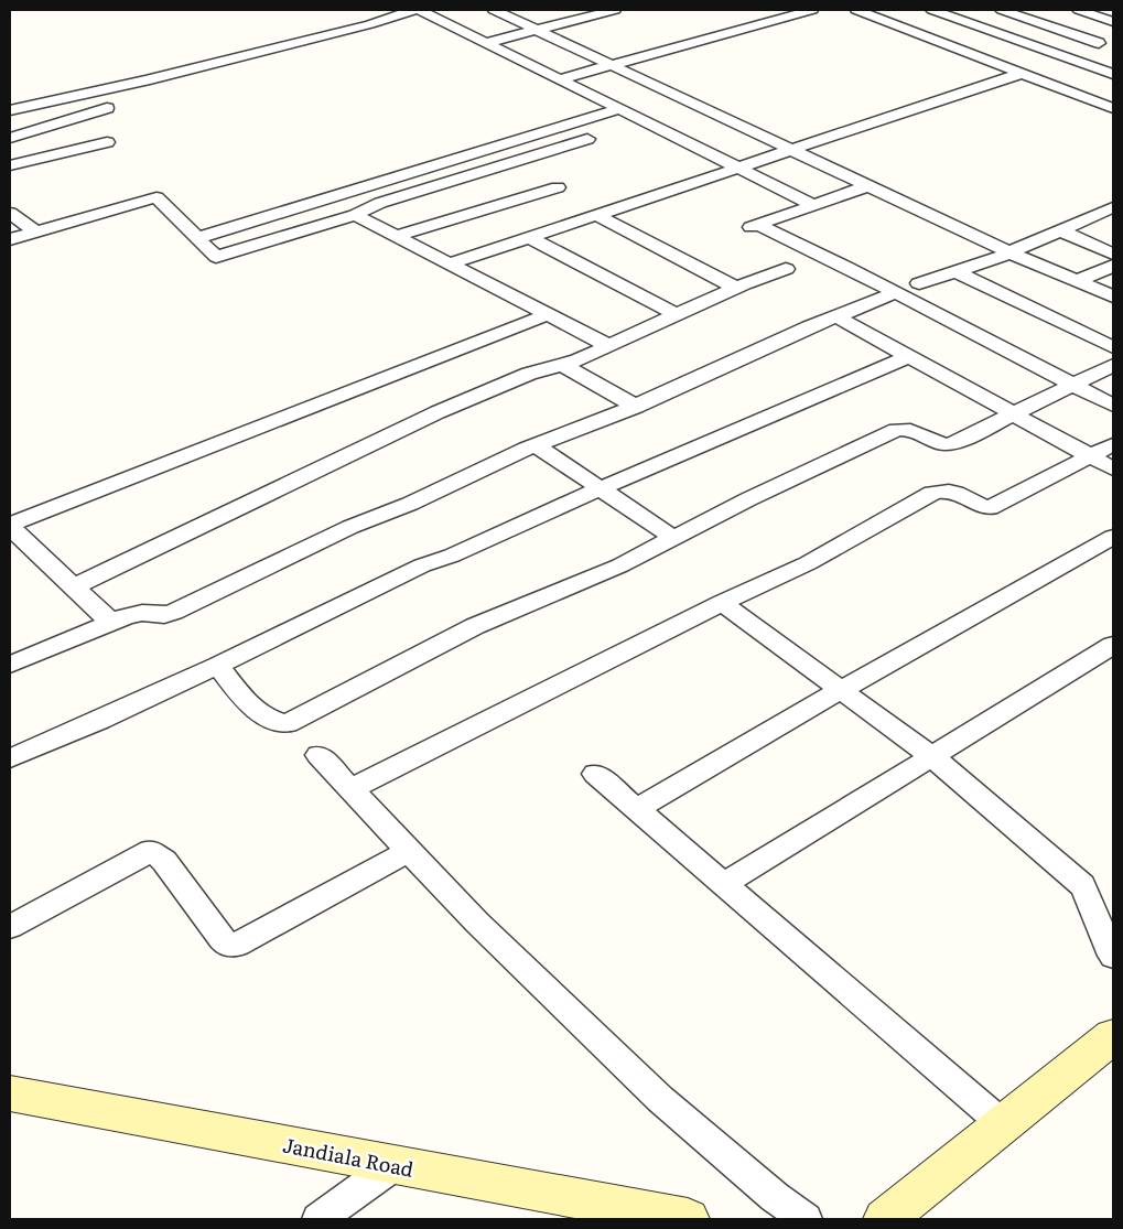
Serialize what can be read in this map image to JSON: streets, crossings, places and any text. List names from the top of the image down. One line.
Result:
{"streets":{"main road":["Jandiala Road"]}}
